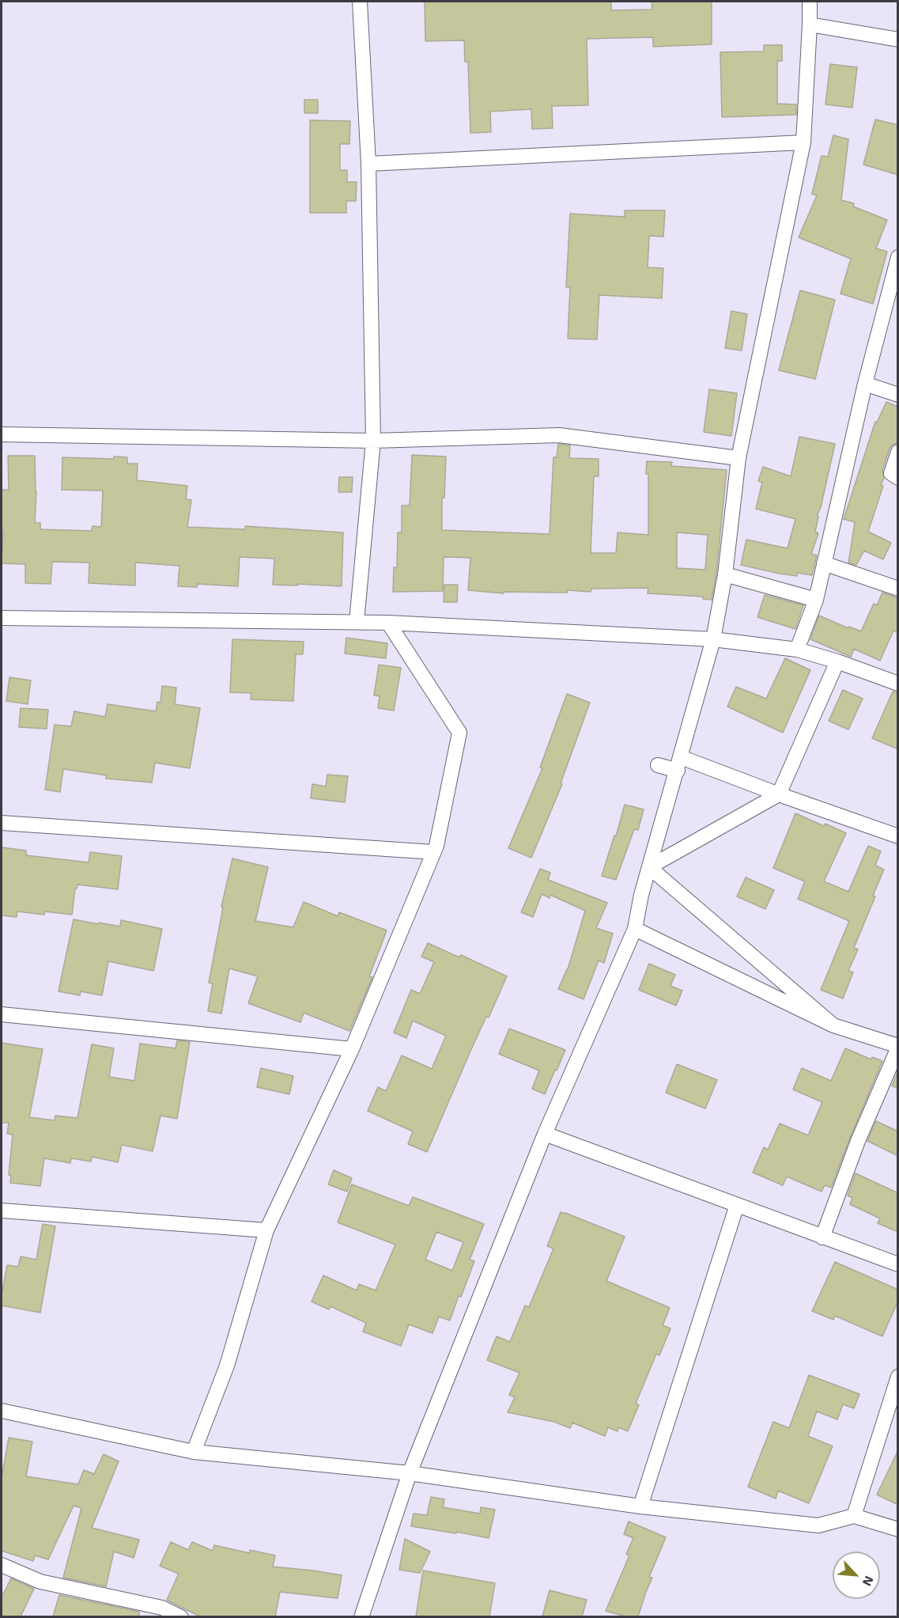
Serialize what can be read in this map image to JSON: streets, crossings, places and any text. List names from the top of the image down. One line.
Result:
{"north":"bottom right"}
